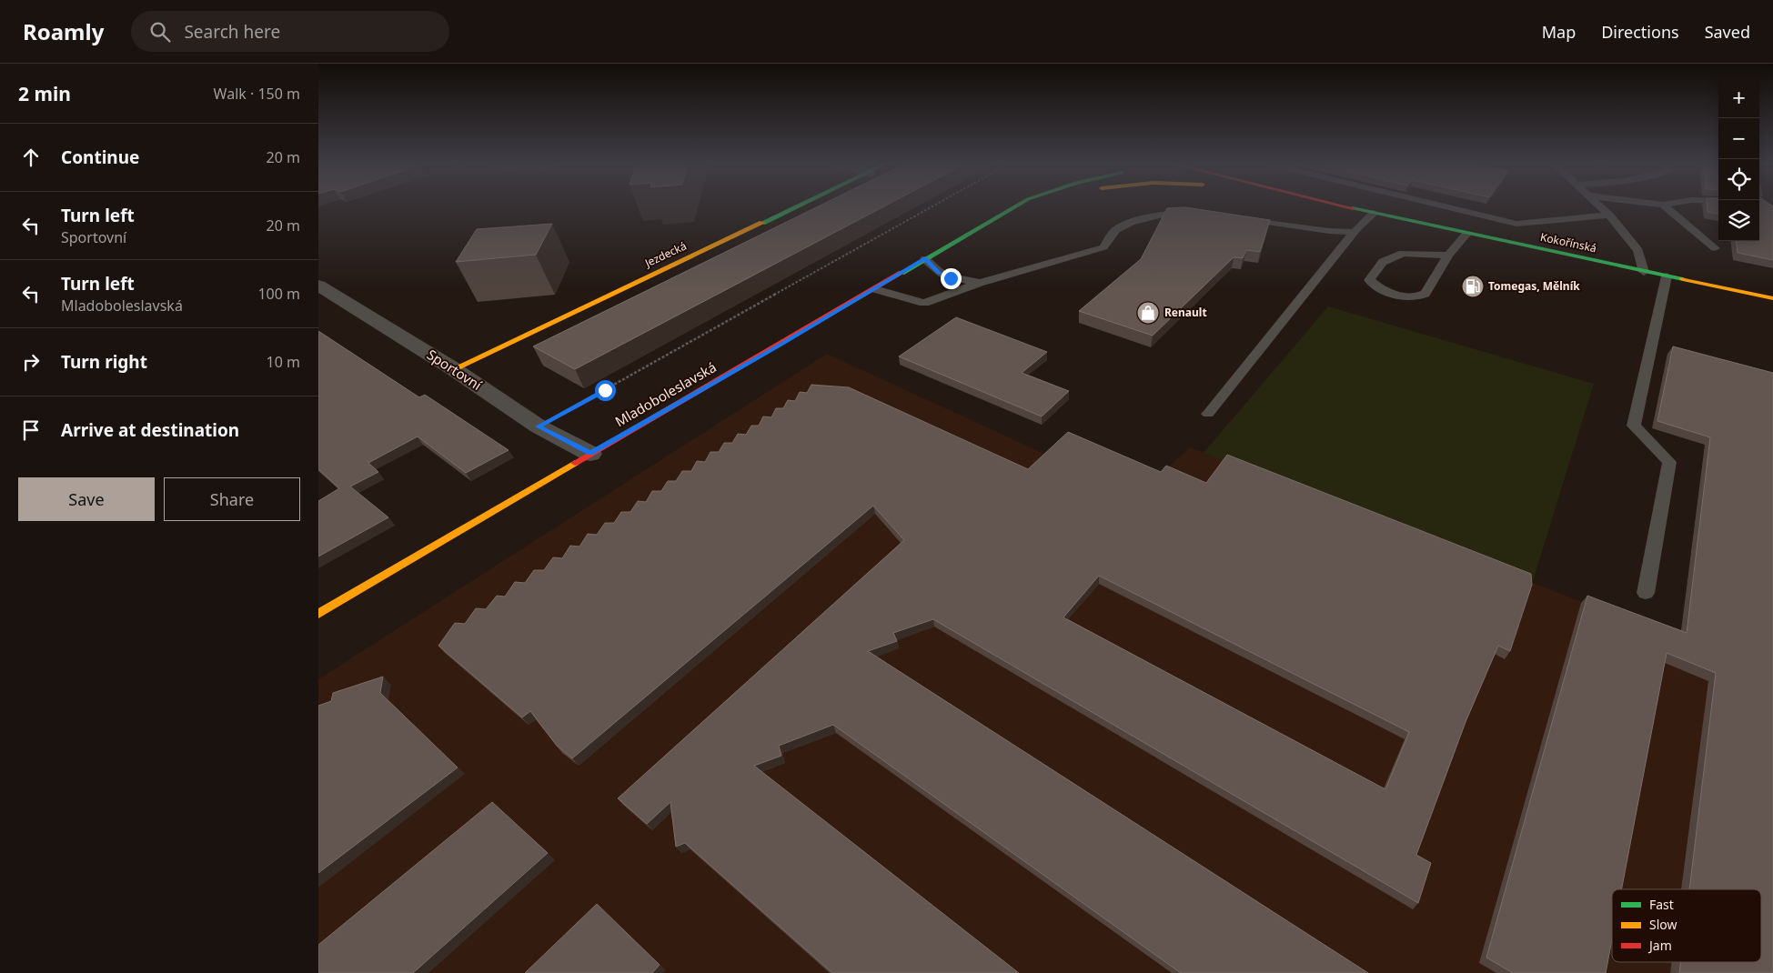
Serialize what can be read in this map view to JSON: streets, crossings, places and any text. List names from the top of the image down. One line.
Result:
{"streets":{"main road":["Kokořínská","Jezdecká","Mladoboleslavská"],"street":["Sportovní"]},"crossings":[["Jezdecká","Sportovní"],["Sportovní","Mladoboleslavská"]],"places":{"fuel station":["Tomegas, Mělník"],"shop":["Renault"]},"legend":["Fast","Slow","Jam"],"page":{"header":"Roamly","search":"Search here","nav":["Map","Directions","Saved"],"heading":["2 min","Walk · 150 m"],"map_buttons":["+","−"],"list":[["Continue","20 m"],["Turn left","Sportovní","20 m"],["Turn left","Mladoboleslavská","100 m"],["Turn right","10 m"],"Arrive at destination"],"buttons":["Save","Share"]}}
